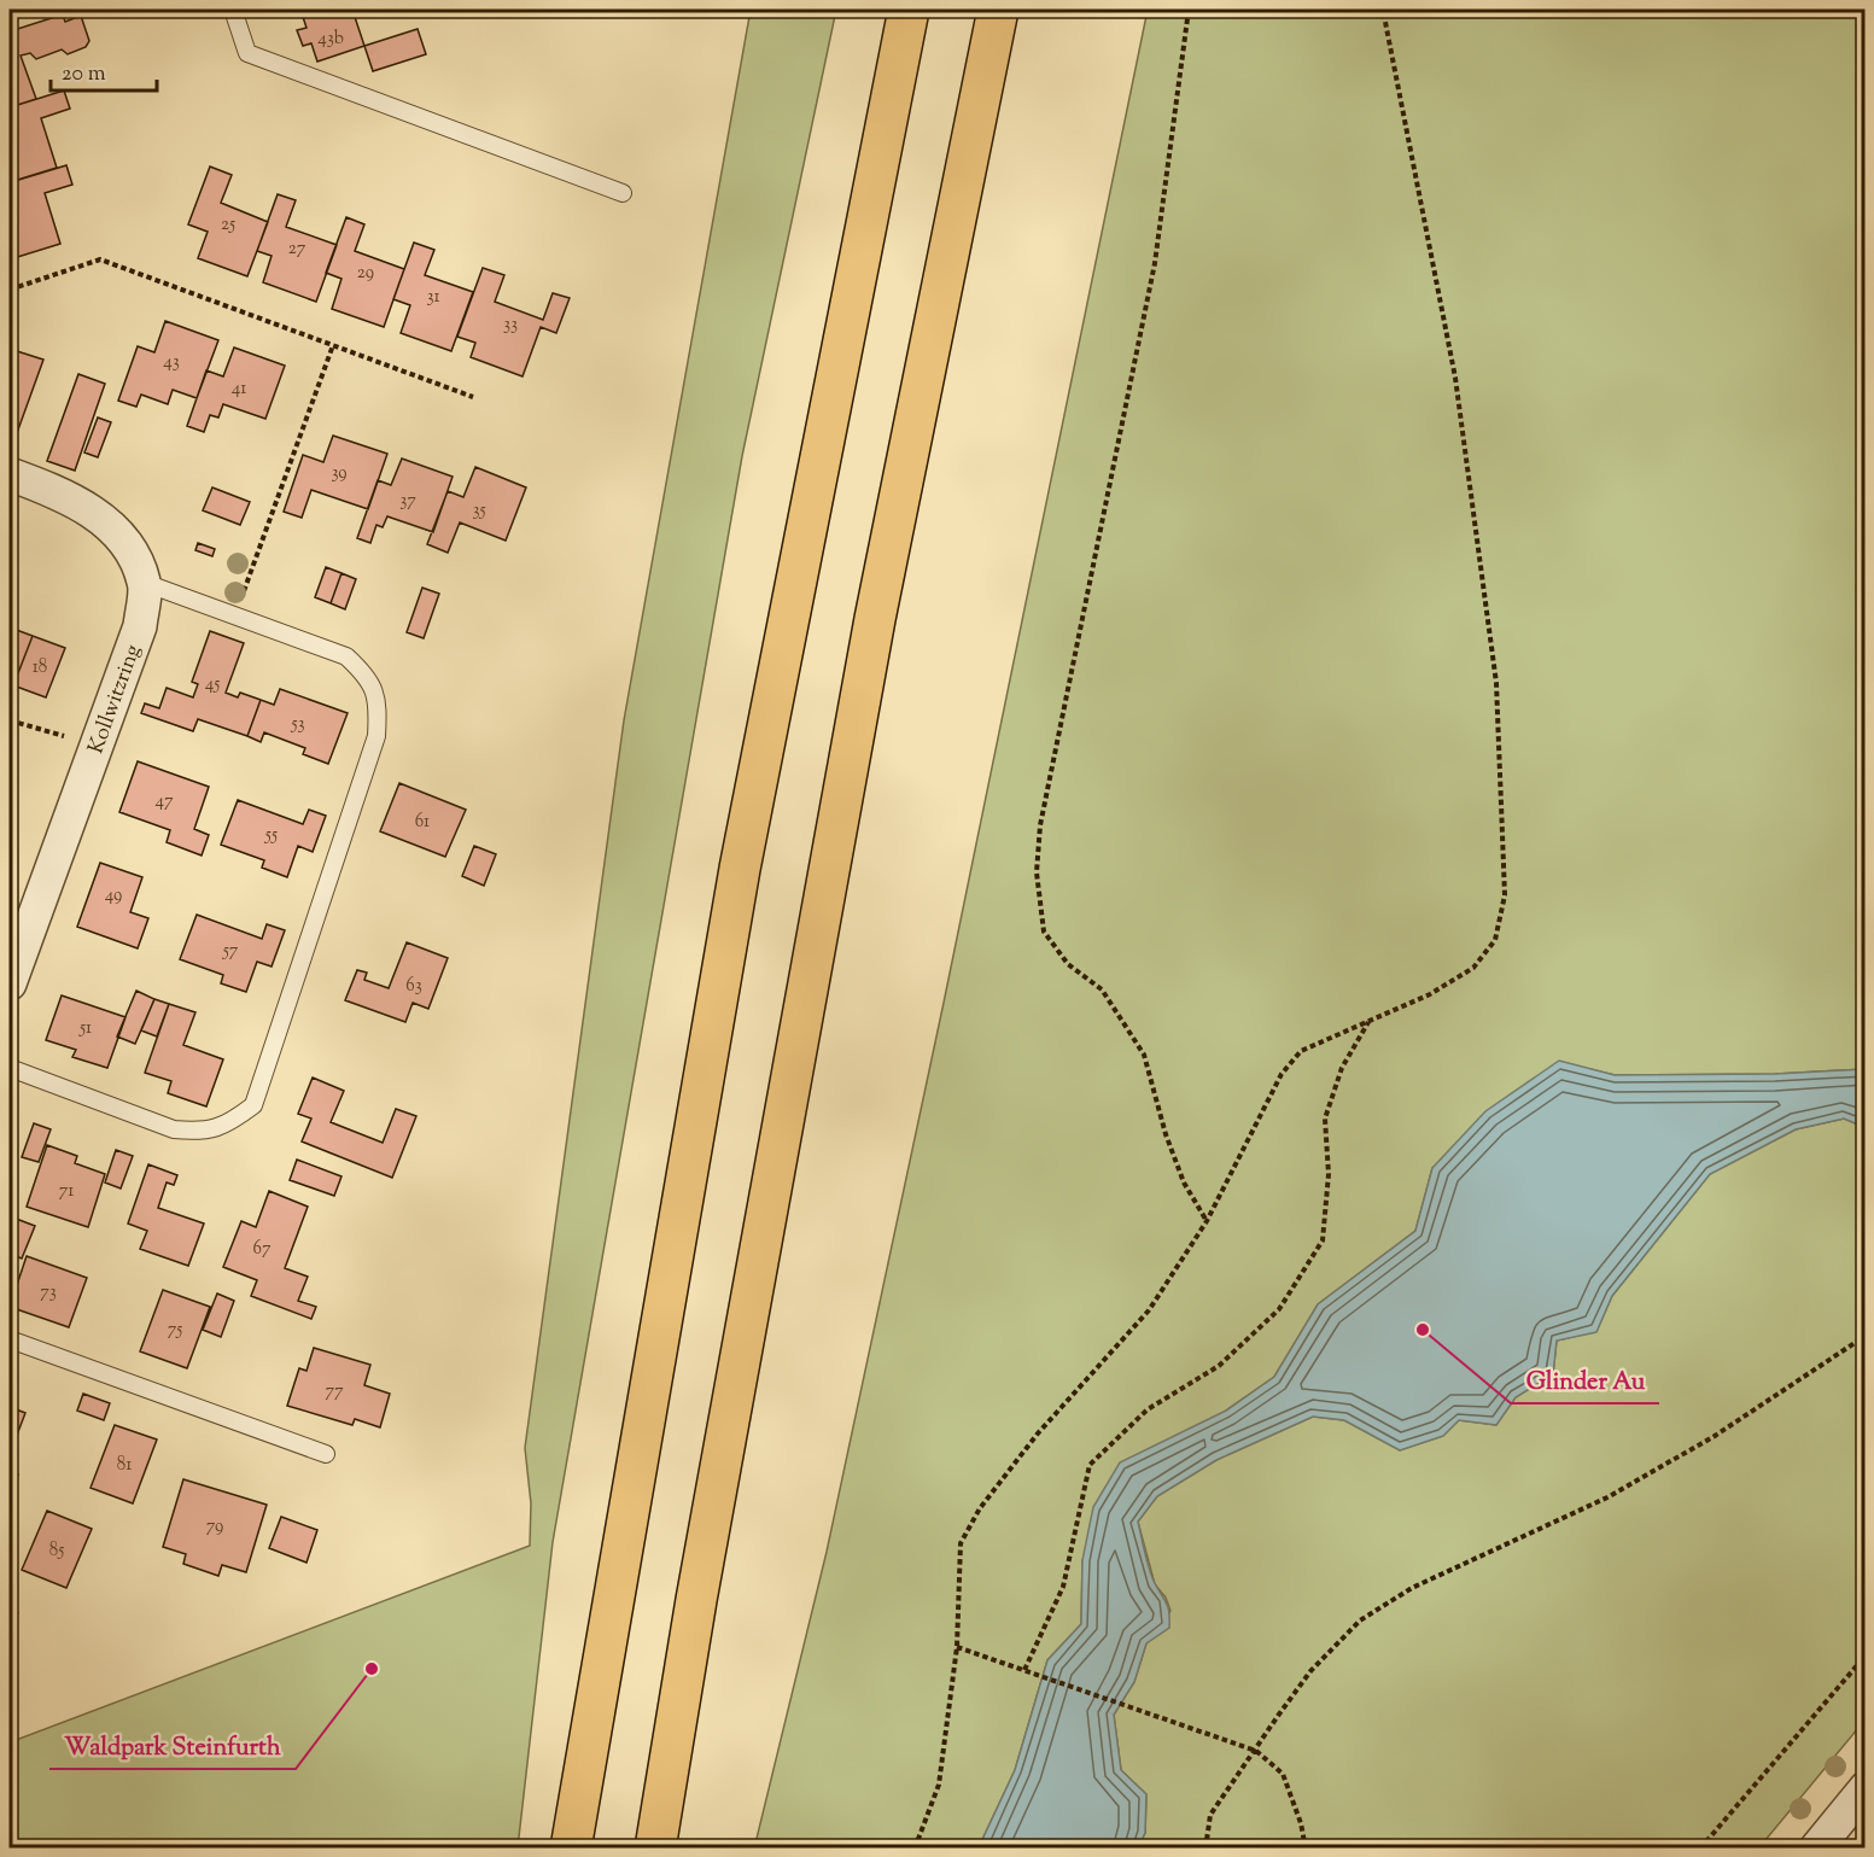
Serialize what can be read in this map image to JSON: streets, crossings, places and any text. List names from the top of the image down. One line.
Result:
{"streets":{"street":["Kollwitzring"]},"places":["Glinder Au","Waldpark Steinfurth"],"house_numbers":["43b","25","27","29","31","33","43","41","39","37","35","18","45","53","47","61","55","49","57","63","51","71","67","73","75","77","81","79","85"],"scale_bar":"20 m"}
